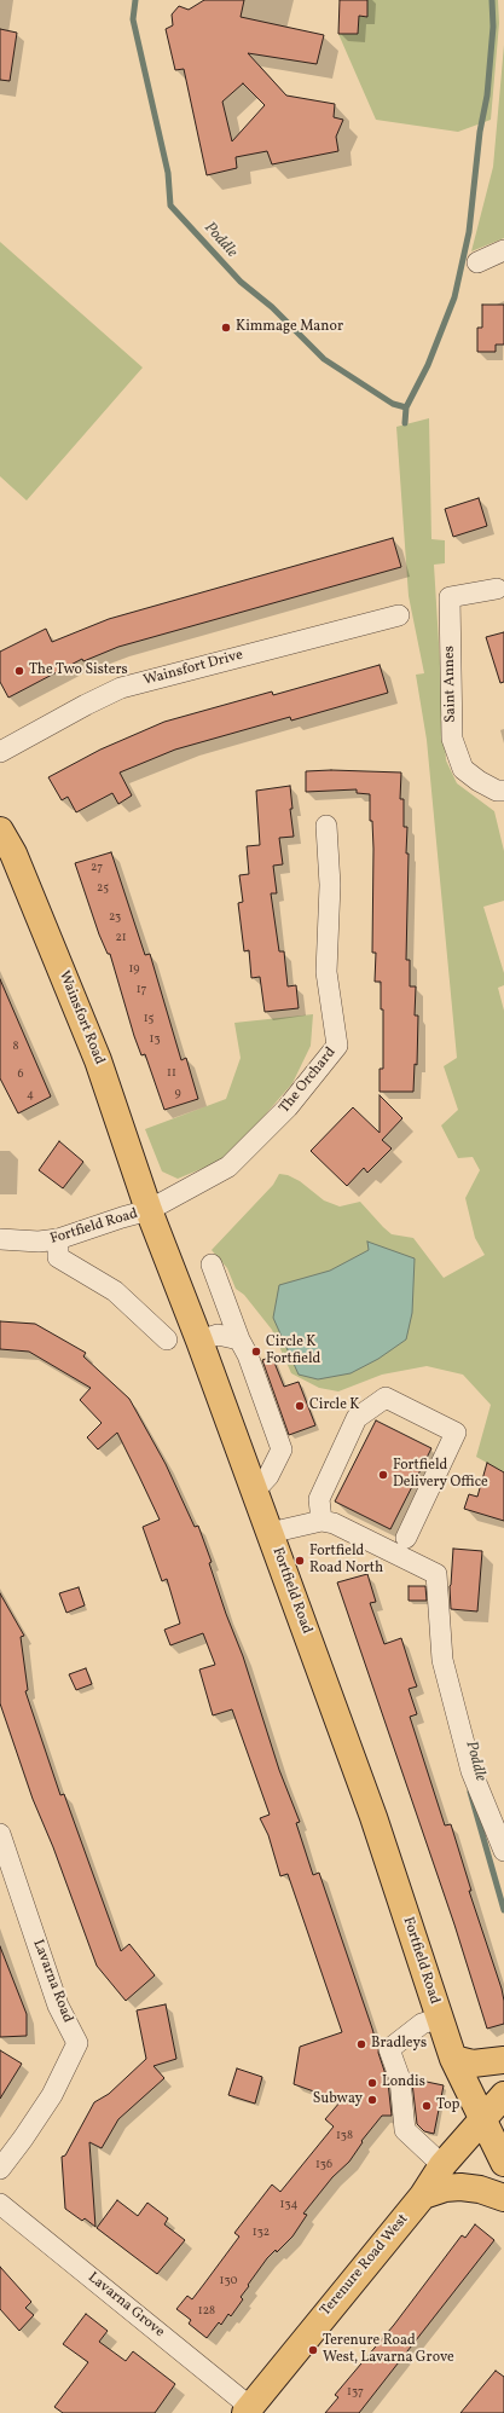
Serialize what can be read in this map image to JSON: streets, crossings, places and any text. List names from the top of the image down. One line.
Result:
{"streets":{"main road":["Wainsfort Road","Fortfield Road","Terenure Road West"],"street":["Wainsfort Drive","Saint Annes","The Orchard","Lavarna Road","Lavarna Grove"]},"crossings":[["Wainsfort Road","The Orchard"],["Wainsfort Road","Fortfield Road"],["The Orchard","Fortfield Road"],["Fortfield Road","Terenure Road West"],["Terenure Road West","Lavarna Grove"]],"water":["Poddle"],"places":["Kimmage Manor","The Two Sisters","Circle K Fortfield","Circle K","Fortfield Delivery Office","Fortfield Road North","Bradleys","Londis","Subway","Top","Terenure Road West, Lavarna Grove"],"house_numbers":["27","25","23","21","19","17","15","13","8","11","6","9","4","138","136","134","132","130","128","137"]}
